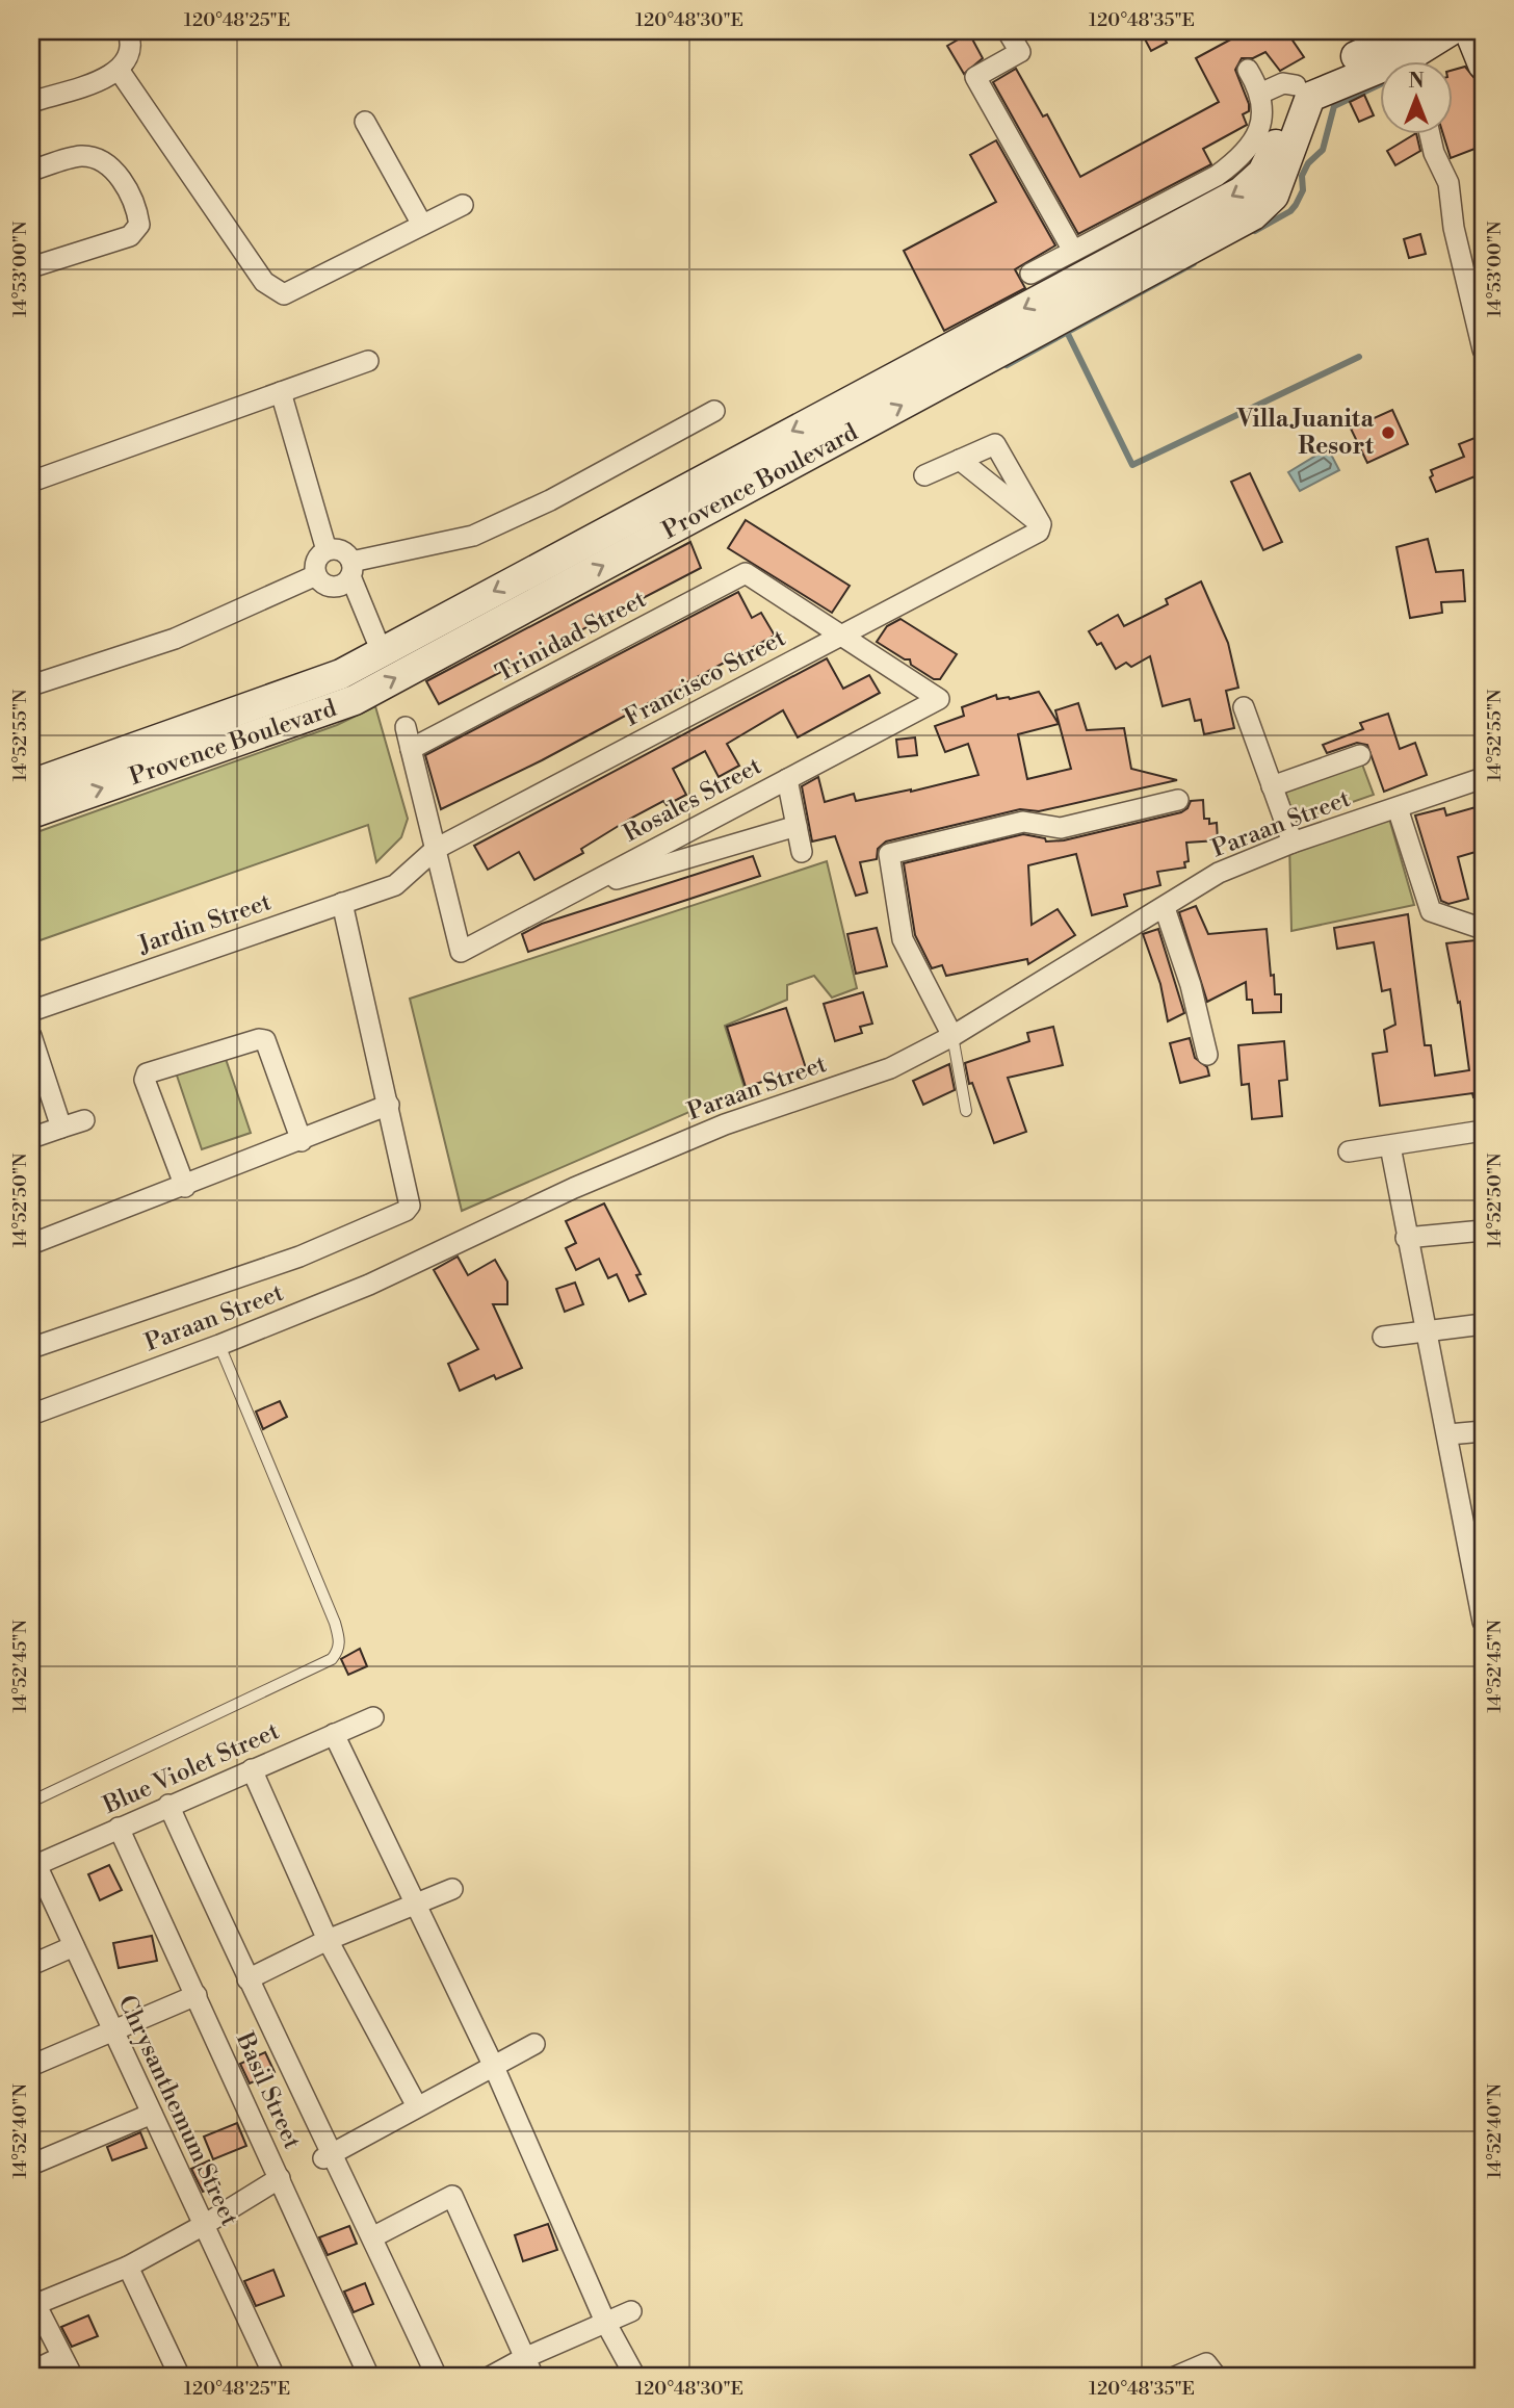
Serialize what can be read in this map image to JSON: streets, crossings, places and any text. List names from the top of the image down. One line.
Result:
{"streets":{"street":["Provence Boulevard","Trinidad Street","Francisco Street","Rosales Street","Paraan Street","Jardin Street","Blue Violet Street","Basil Street","Chrysanthemum Street"]},"crossings":[["Trinidad Street","Francisco Street"],["Trinidad Street","Rosales Street"],["Francisco Street","Rosales Street"],["Francisco Street","Jardin Street"],["Blue Violet Street","Basil Street"],["Blue Violet Street","Chrysanthemum Street"]],"places":["Villa Juanita Resort"],"north":"top","coordinates":["120°48'25\"E","120°48'30\"E","120°48'35\"E","14°53'00\"N","14°52'55\"N","14°52'50\"N","14°52'45\"N","14°52'40\"N"]}
